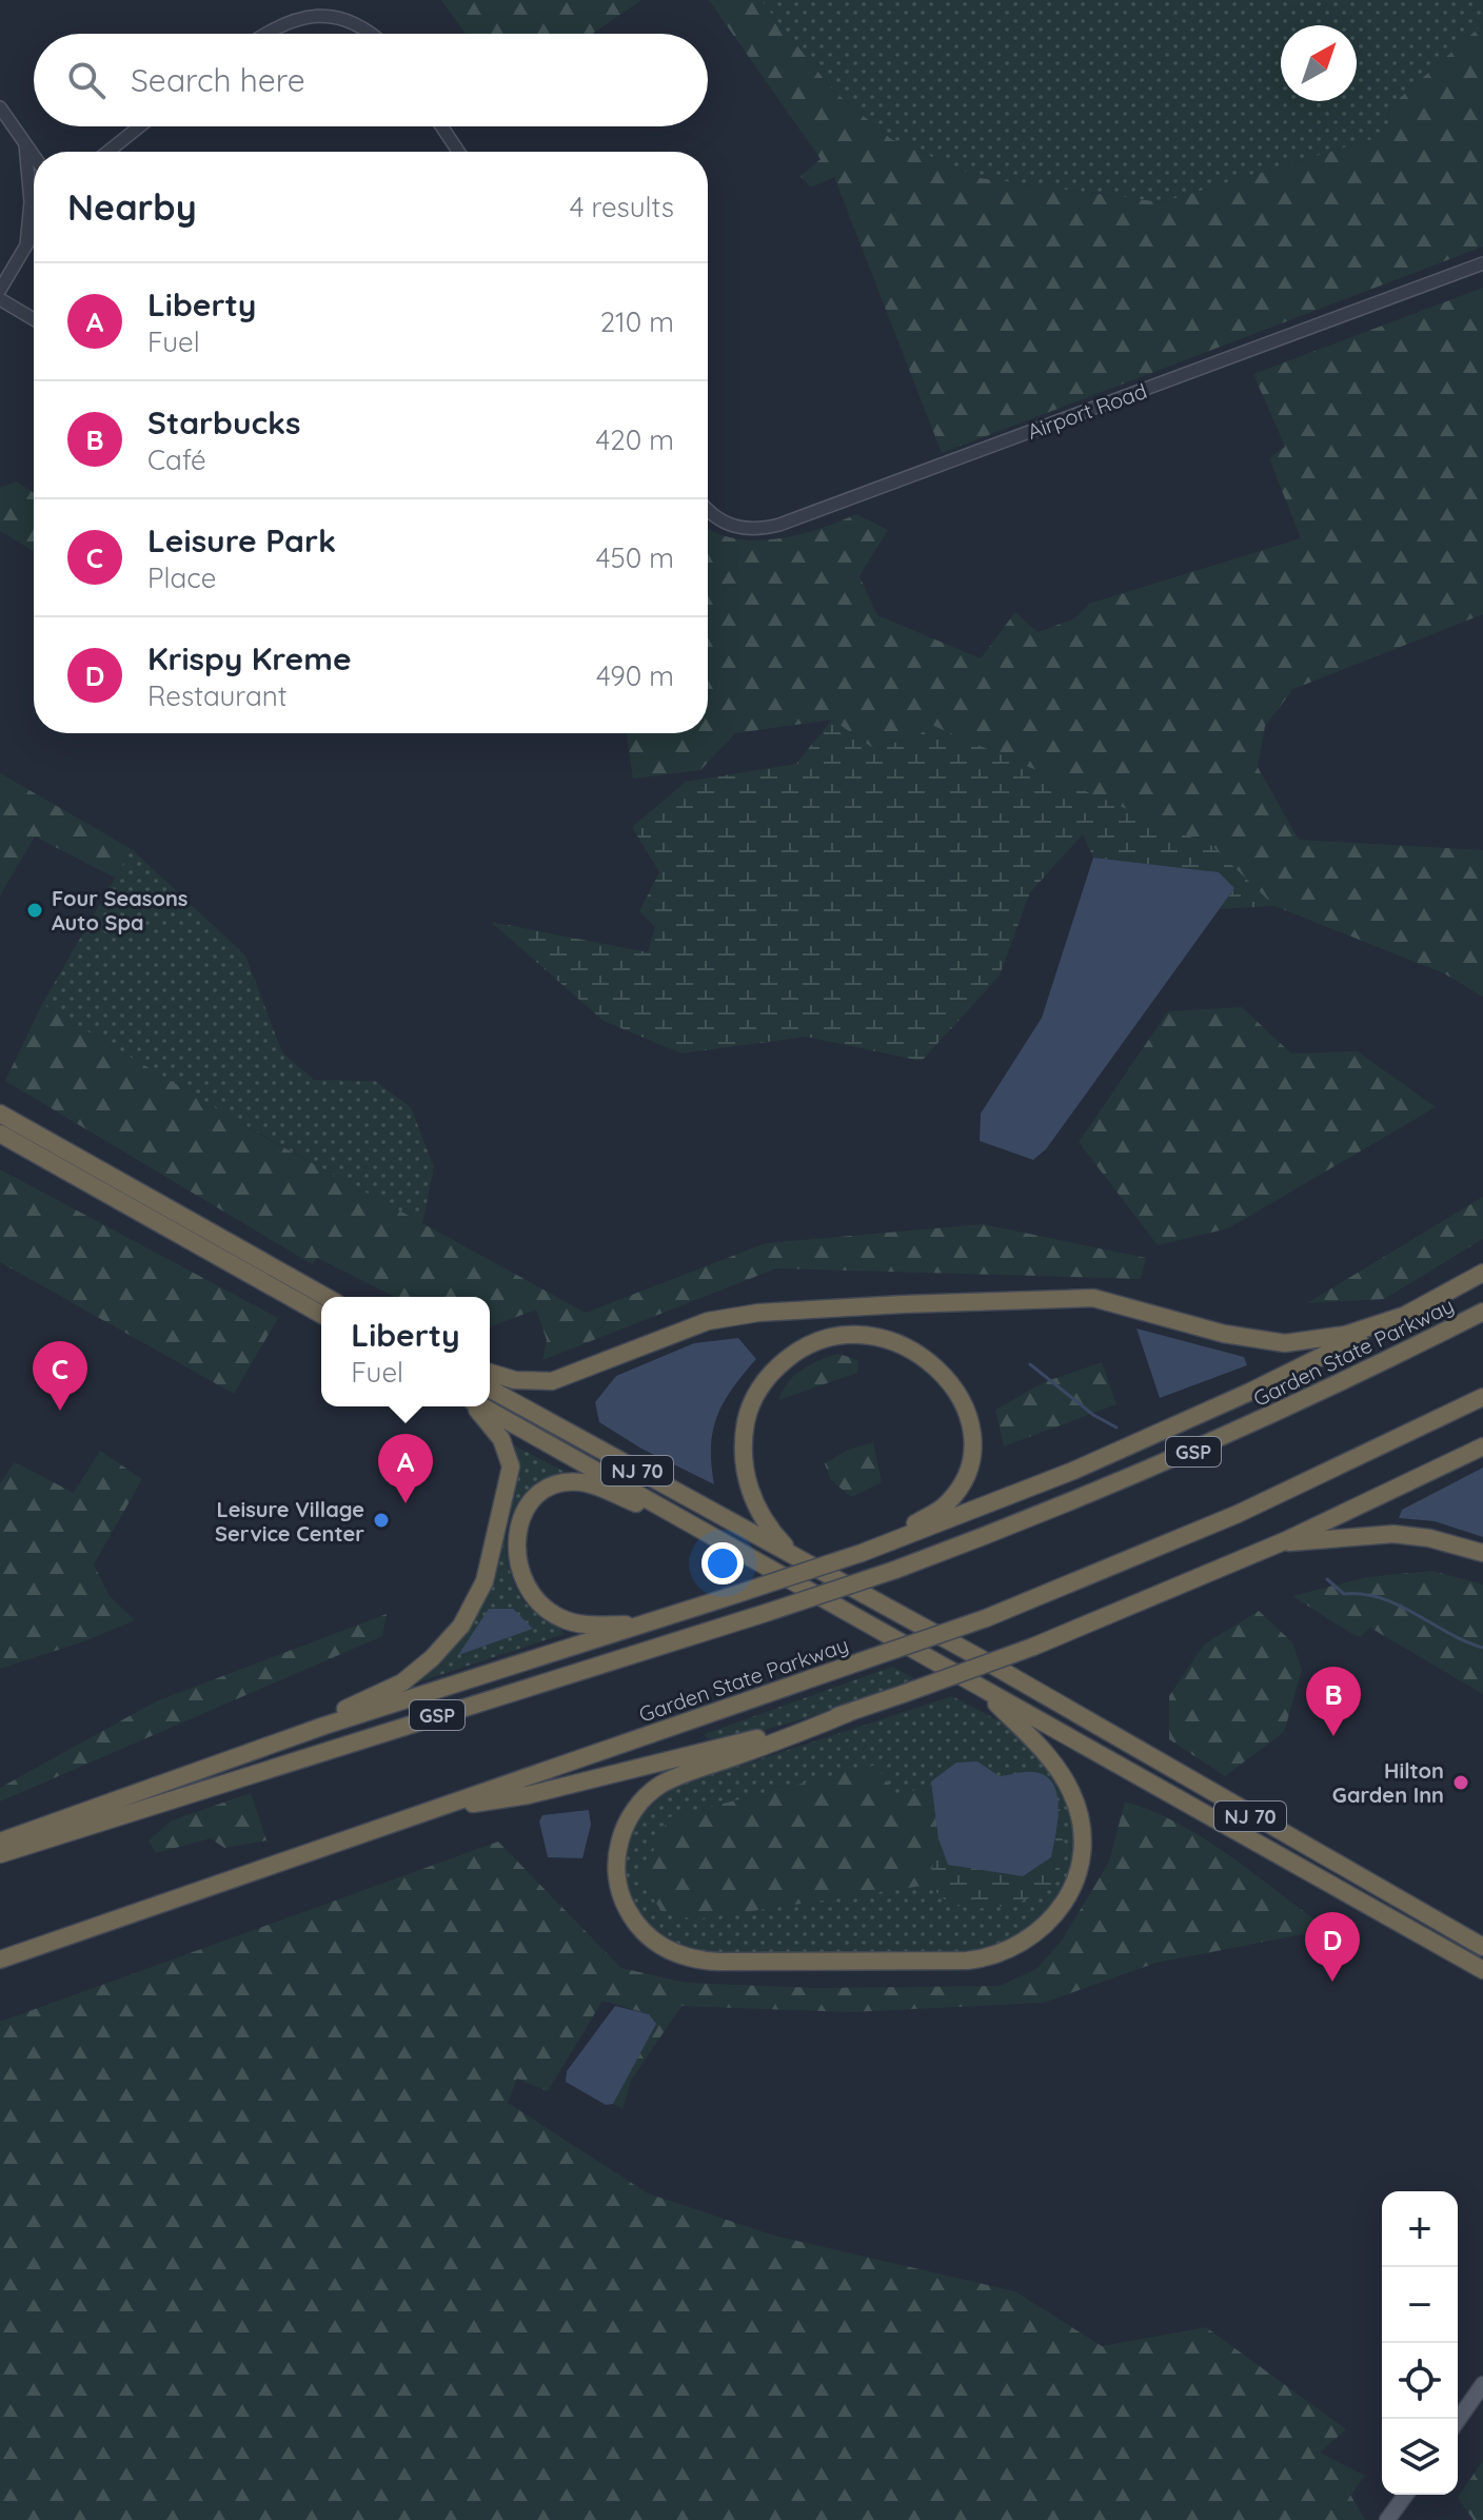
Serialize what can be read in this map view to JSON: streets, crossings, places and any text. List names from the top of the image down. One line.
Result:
{"streets":{"highway":["Garden State Parkway","GSP","NJ 70"],"street":["Airport Road"]},"places":["Four Seasons Auto Spa","Leisure Village Service Center","Hilton Garden Inn"],"north":"top right","page":{"search":"Search here","heading":["Nearby","4 results"],"list":[{"mark":"A","name":"Liberty","note":"Fuel","value":"210 m"},{"mark":"B","name":"Starbucks","note":"Café","value":"420 m"},{"mark":"C","name":"Leisure Park","note":"Place","value":"450 m"},{"mark":"D","name":"Krispy Kreme","note":"Restaurant","value":"490 m"}],"popup":["Liberty","Fuel"],"pins":["C","A","B","D"],"map_buttons":["+","−"]}}
